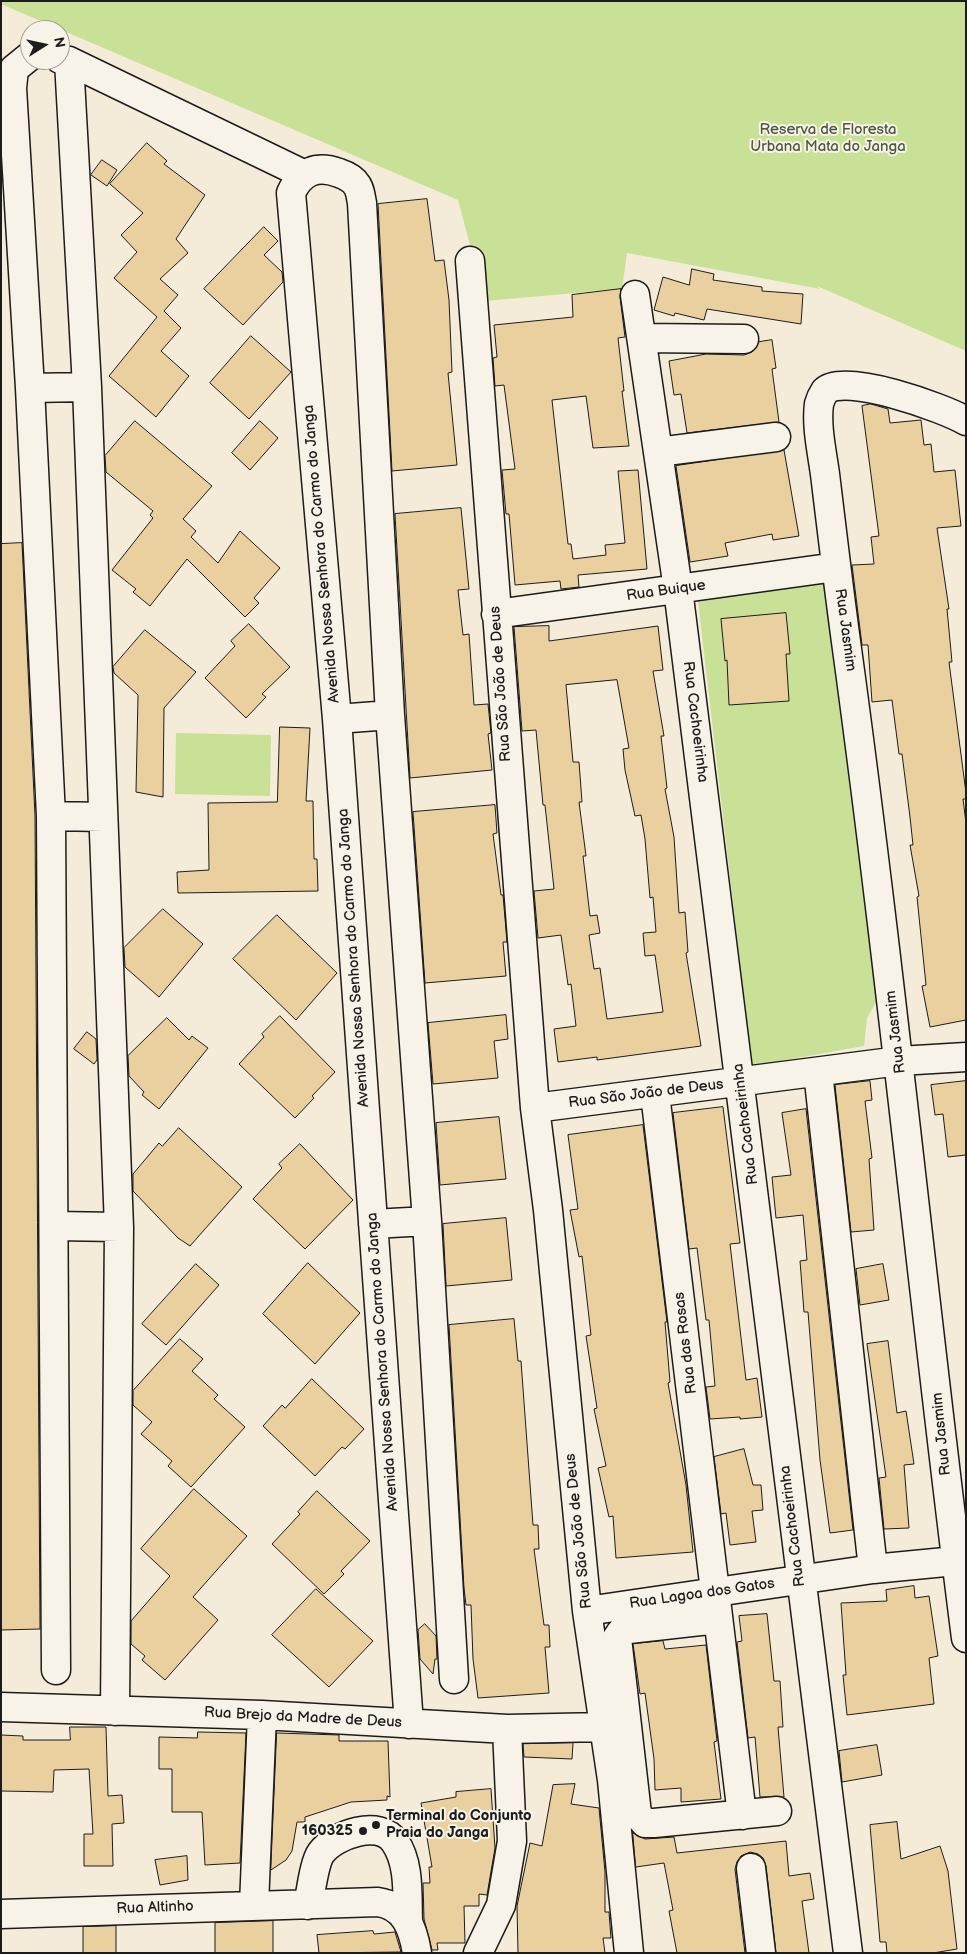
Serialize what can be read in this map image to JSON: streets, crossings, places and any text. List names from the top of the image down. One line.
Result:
{"streets":{"street":["Avenida Nossa Senhora do Carmo do Janga","Rua Buique","Rua Jasmim","Rua São João de Deus","Rua Cachoeirinha","Rua das Rosas","Rua Lagoa dos Gatos","Rua Brejo da Madre de Deus","Rua Altinho"]},"crossings":[["Avenida Nossa Senhora do Carmo do Janga","Rua Brejo da Madre de Deus"],["Rua Buique","Rua Jasmim"],["Rua Buique","Rua São João de Deus"],["Rua Buique","Rua Cachoeirinha"],["Rua Jasmim","Rua São João de Deus"],["Rua Jasmim","Rua Lagoa dos Gatos"],["Rua São João de Deus","Rua Cachoeirinha"],["Rua São João de Deus","Rua das Rosas"],["Rua São João de Deus","Rua Lagoa dos Gatos"],["Rua São João de Deus","Rua Brejo da Madre de Deus"],["Rua Cachoeirinha","Rua Lagoa dos Gatos"],["Rua das Rosas","Rua Lagoa dos Gatos"]],"parks":["Reserva de Floresta Urbana Mata do Janga"],"places":["Terminal do Conjunto Praia do Janga","160325"],"north":"right"}
